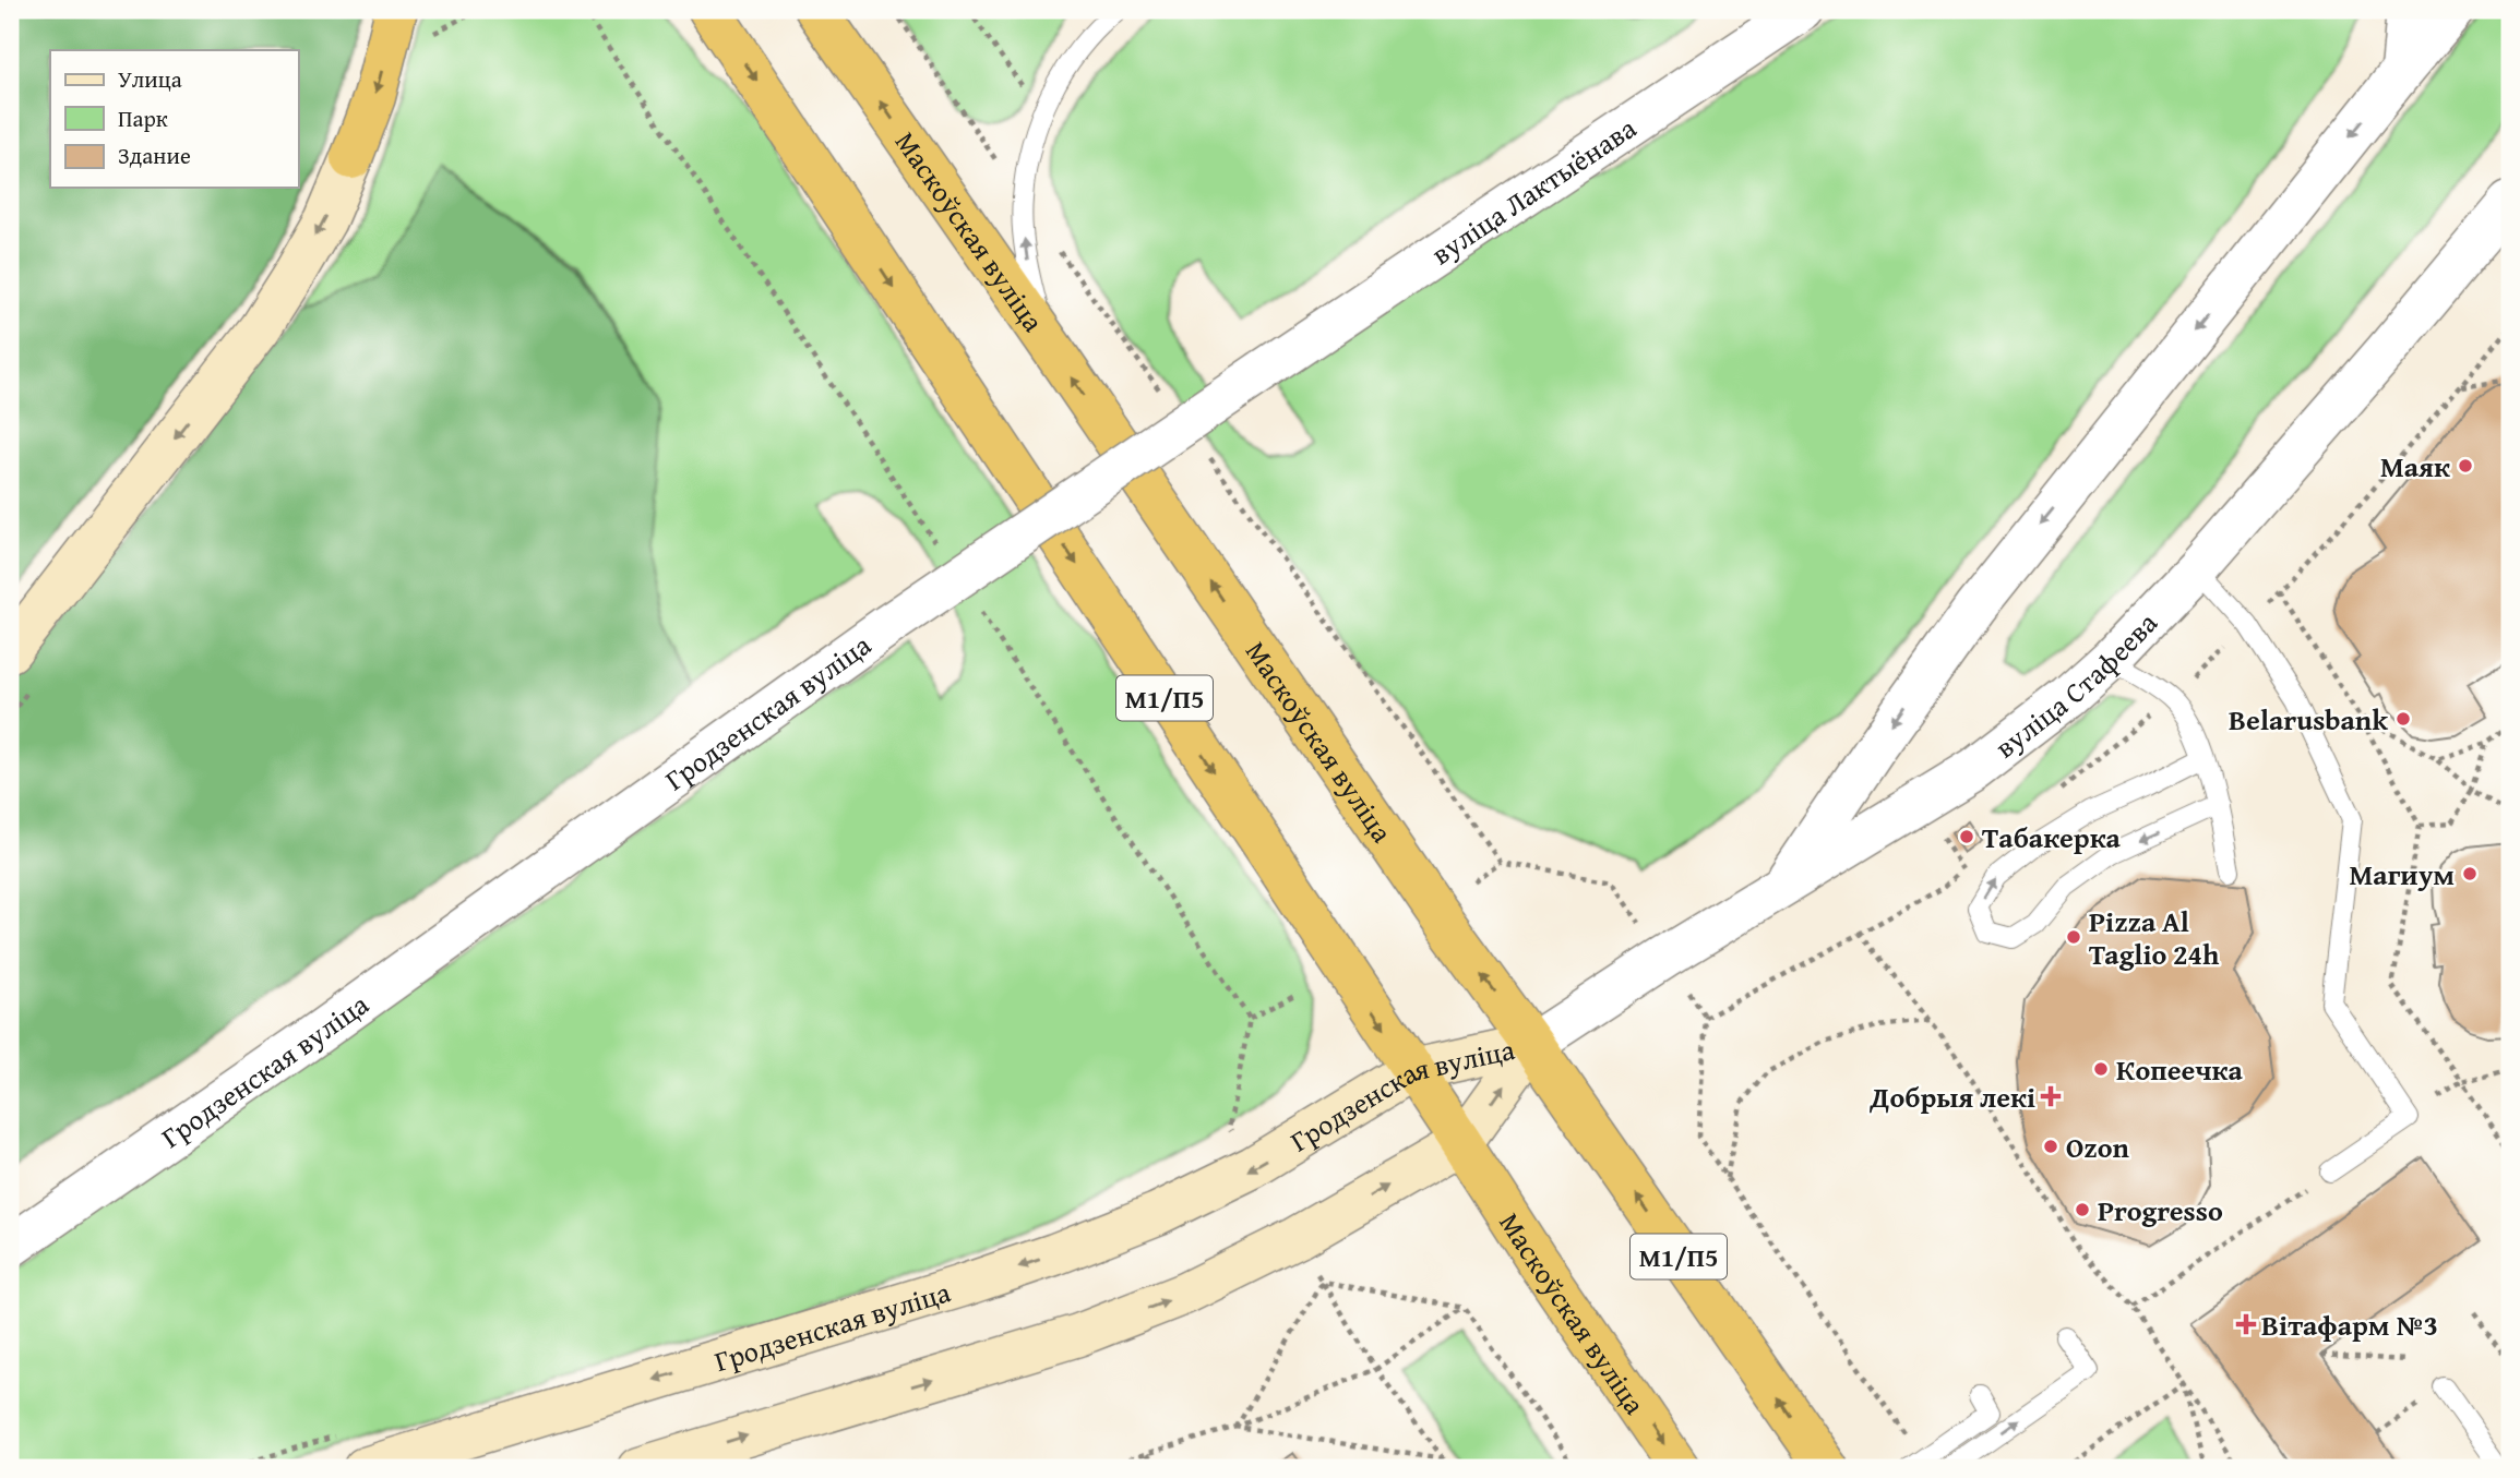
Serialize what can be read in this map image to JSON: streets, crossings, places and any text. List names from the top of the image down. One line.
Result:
{"streets":{"highway":["Маскоўская вуліца","М1/П5"],"main road":["Гродзенская вуліца"],"street":["вуліца Лактыёнава","вуліца Стафеева"]},"crossings":[["вуліца Лактыёнава","Гродзенская вуліца"],["Маскоўская вуліца","вуліца Стафеева"],["Маскоўская вуліца","Гродзенская вуліца"],["вуліца Стафеева","Гродзенская вуліца"]],"places":{"other":["Маяк","Belarusbank","Табакерка","Магиум","Pizza Al Taglio 24h","Копеечка","Ozon","Progresso"],"health":["Добрыя лекі","Вітафарм №3"]},"legend":["Улица","Парк","Здание"]}
